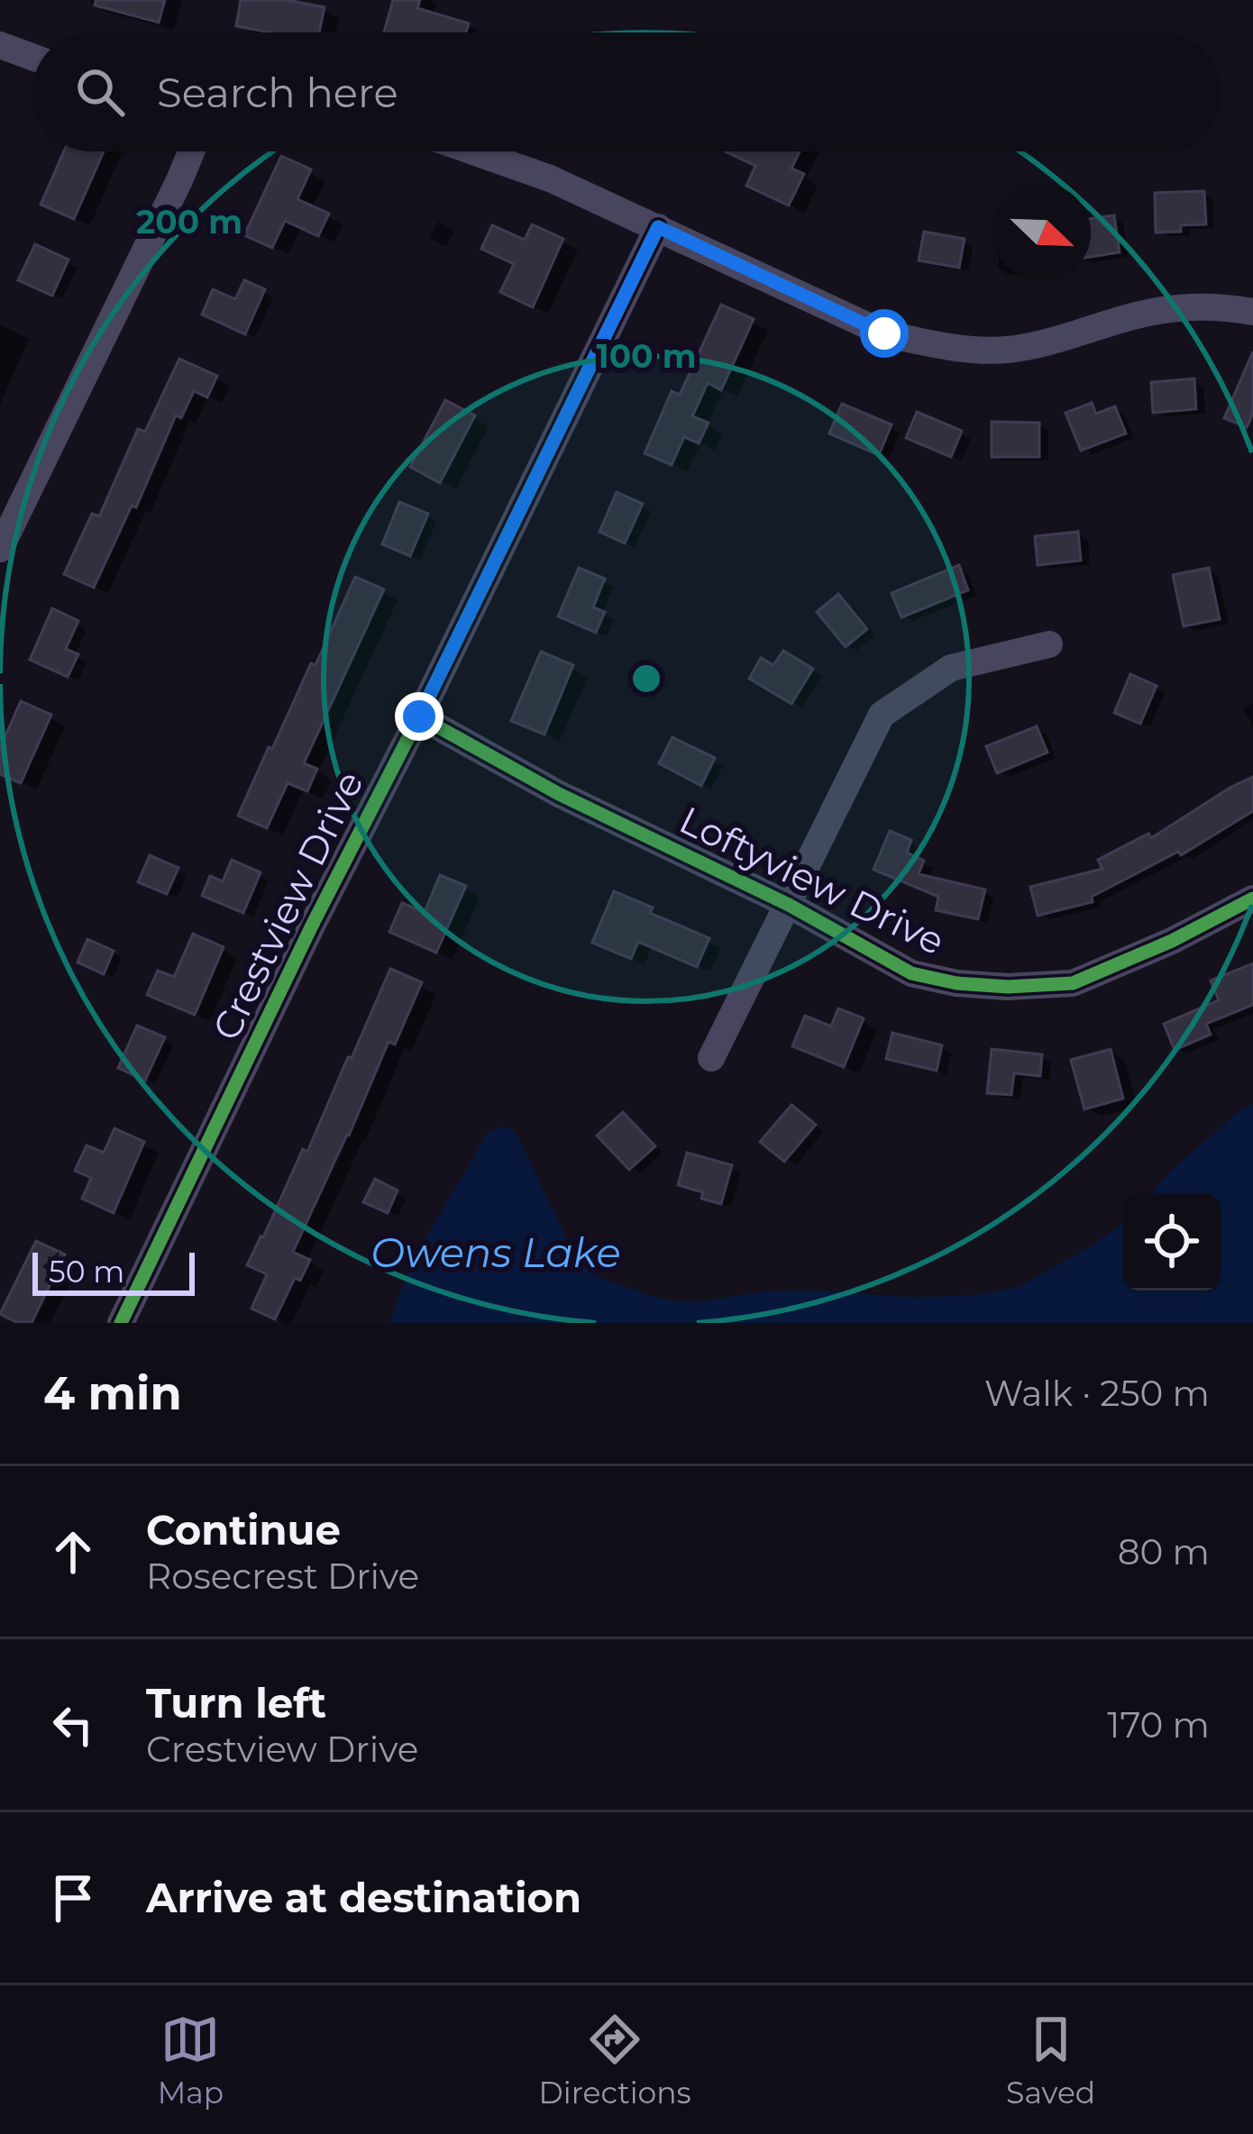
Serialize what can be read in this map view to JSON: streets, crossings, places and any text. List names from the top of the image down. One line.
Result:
{"streets":{"street":["Loftyview Drive","Crestview Drive"]},"crossings":[["Loftyview Drive","Crestview Drive"]],"water":["Owens Lake"],"scale_bar":"50 m","north":"bottom right","page":{"search":"Search here","scale":"50 m","heading":["4 min","Walk · 250 m"],"list":[["Continue","Rosecrest Drive","80 m"],["Turn left","Crestview Drive","170 m"],"Arrive at destination"],"nav":["Map","Directions","Saved"]},"rings":["200 m","100 m"]}
